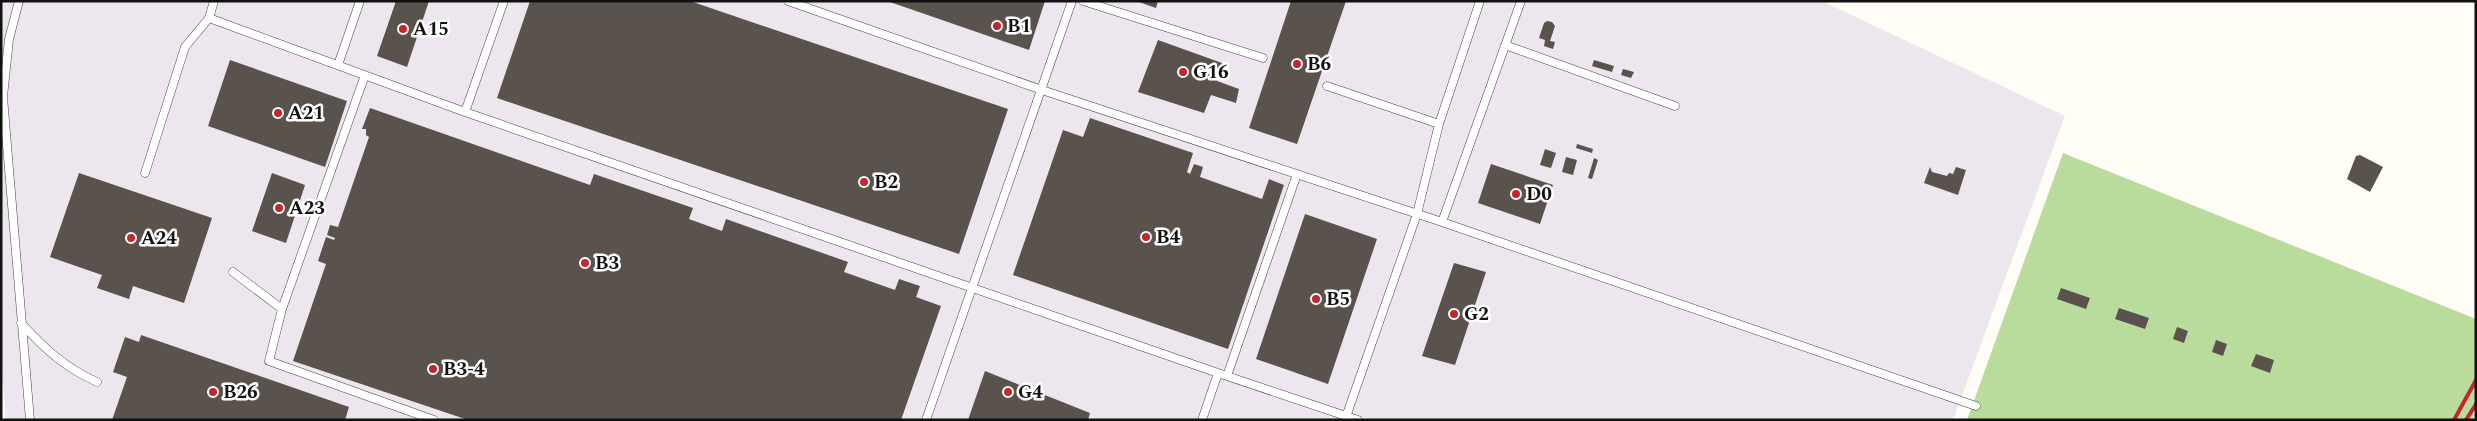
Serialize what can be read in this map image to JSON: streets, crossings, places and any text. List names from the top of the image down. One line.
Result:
{"places":["B1","A15","B6","G16","A21","B2","D0","A23","B4","A24","B3","B5","G2","B3-4","B26","G4"]}
